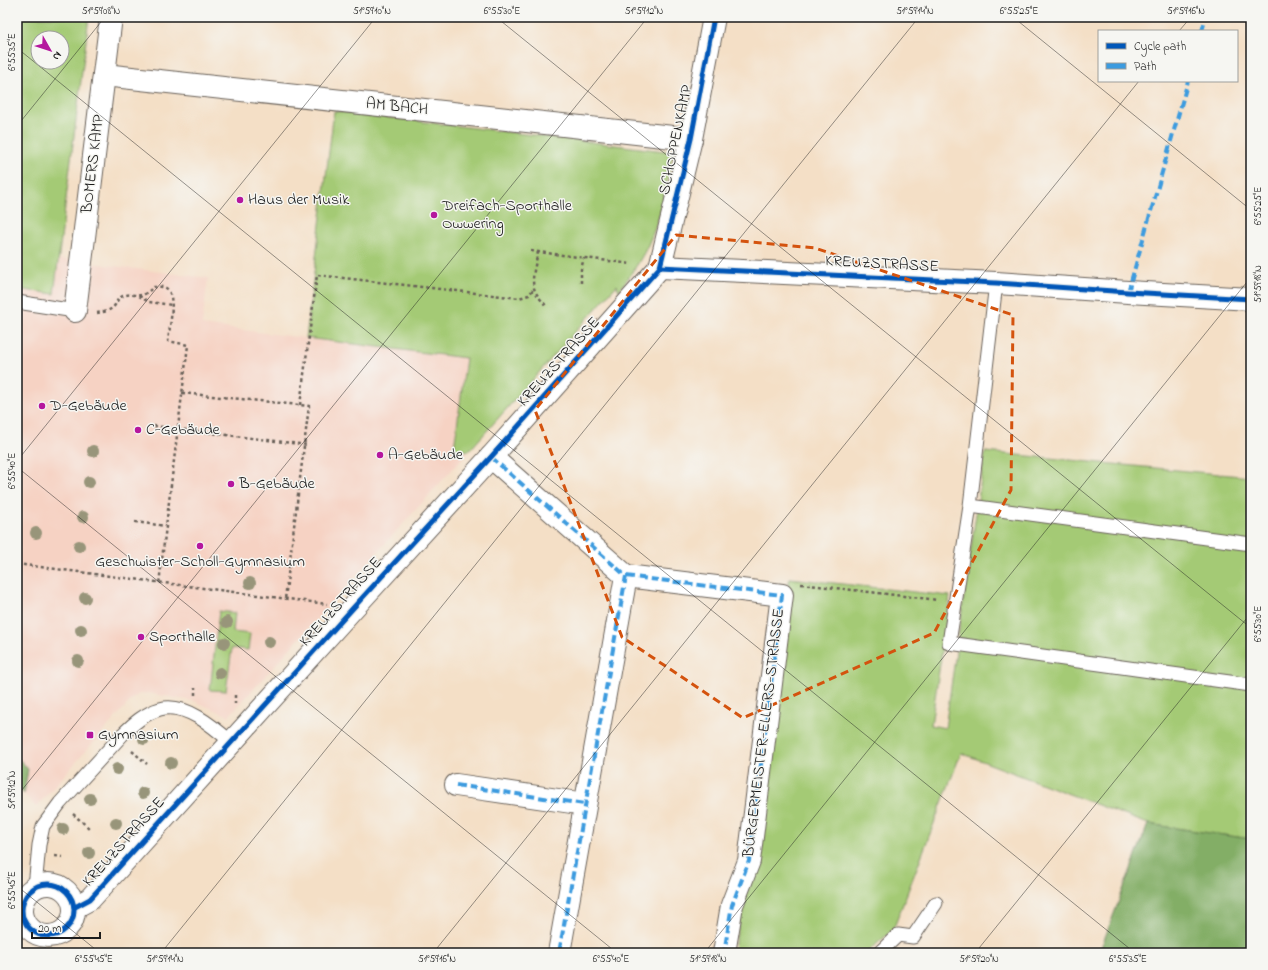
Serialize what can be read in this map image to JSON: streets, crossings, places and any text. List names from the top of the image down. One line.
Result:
{"streets":{"street":["AM BACH","SCHOPPENKAMP","BOMERS KAMP","KREUZSTRASSE","BÜRGERMEISTER-ELLERS-STRASSE"]},"crossings":[["AM BACH","SCHOPPENKAMP"],["AM BACH","BOMERS KAMP"],["SCHOPPENKAMP","KREUZSTRASSE"]],"places":{"other":["Haus der Musik","Dreifach-Sporthalle Owwering","D-Gebäude","C-Gebäude","A-Gebäude","B-Gebäude","Geschwister-Scholl-Gymnasium","Sporthalle"],"transit":["Gymnasium"]},"legend":["Cycle path","Path"],"scale_bar":"20 m","north":"bottom right","coordinates":["51°59'08\"N","51°59'10\"N","6°55'30\"E","51°59'12\"N","51°59'14\"N","6°55'25\"E","51°59'16\"N","6°55'35\"E","51°59'18\"N","6°55'40\"E","6°55'45\"E","51°59'20\"N"]}
